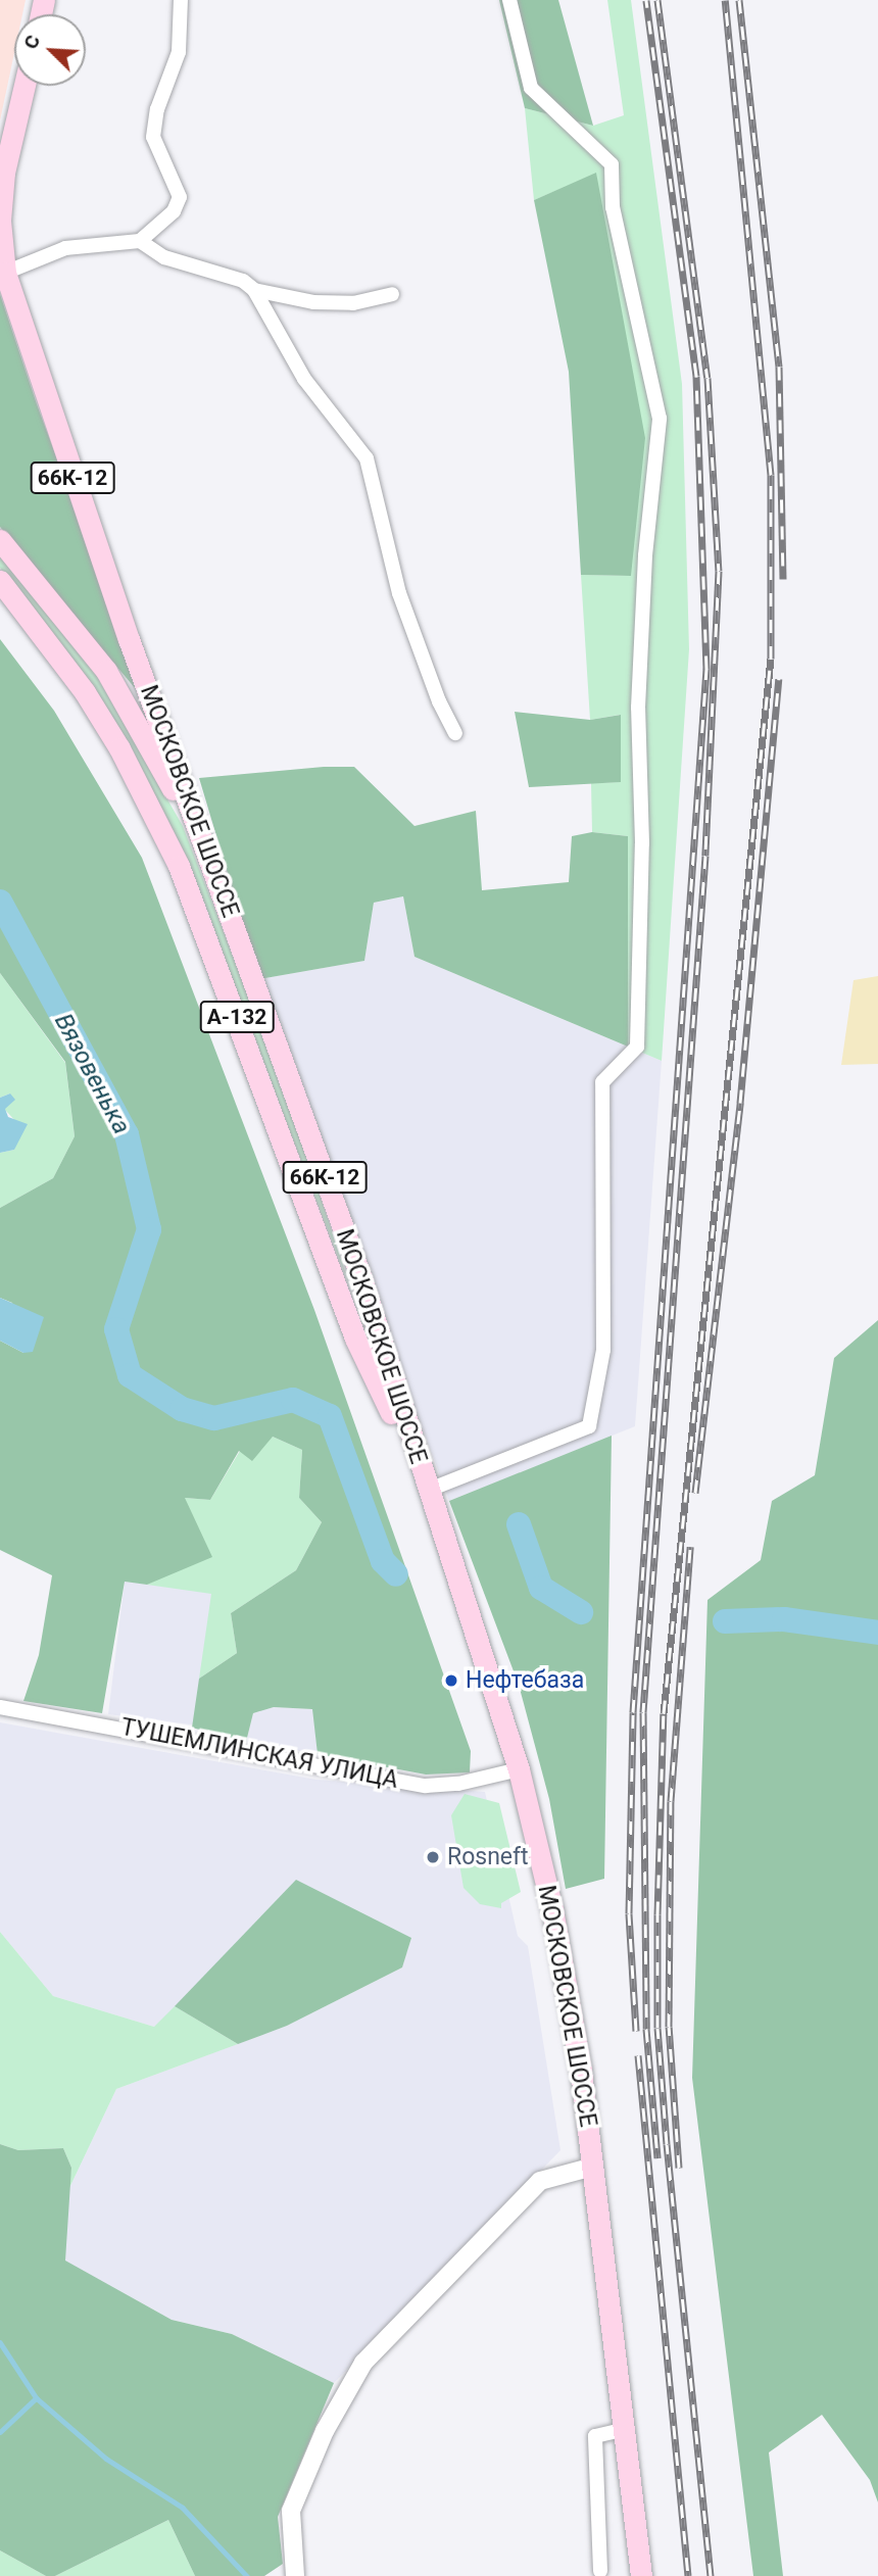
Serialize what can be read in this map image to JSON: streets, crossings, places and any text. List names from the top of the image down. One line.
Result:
{"streets":{"main road":["66К-12","МОСКОВСКОЕ ШОССЕ","А-132"],"street":["ТУШЕМЛИНСКАЯ УЛИЦА"]},"crossings":[["МОСКОВСКОЕ ШОССЕ","А-132"],["МОСКОВСКОЕ ШОССЕ","ТУШЕМЛИНСКАЯ УЛИЦА"]],"water":["Вязовенька"],"places":["Нефтебаза","Rosneft"],"north":"top left"}
